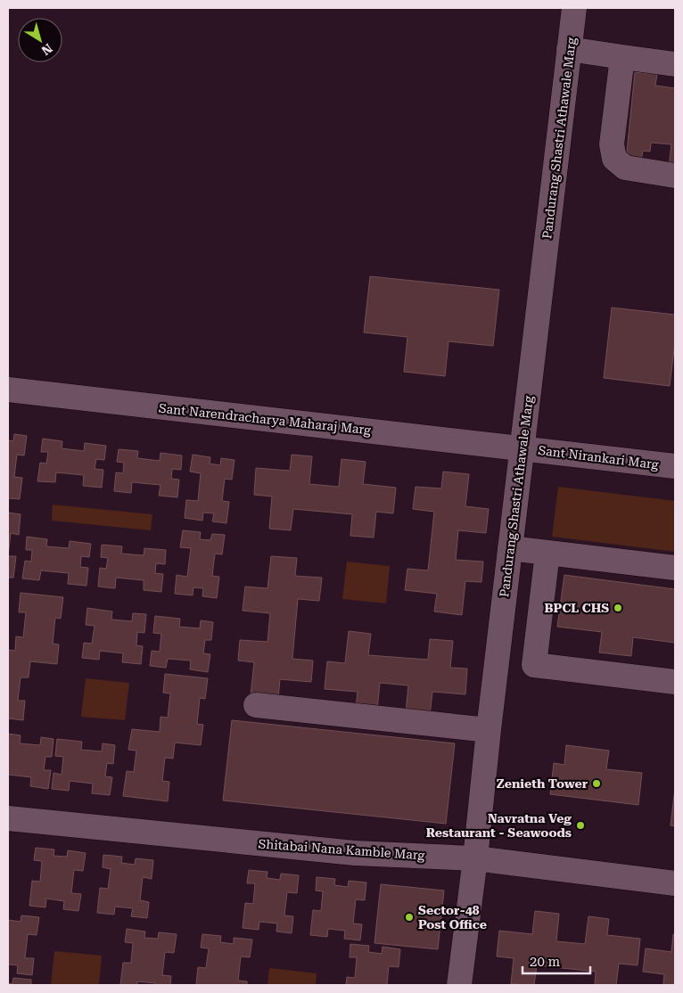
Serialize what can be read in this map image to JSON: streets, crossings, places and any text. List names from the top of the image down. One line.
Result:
{"streets":{"street":["Pandurang Shastri Athawale Marg","Sant Narendracharya Maharaj Marg","Sant Nirankari Marg","Shitabai Nana Kamble Marg"]},"crossings":[["Pandurang Shastri Athawale Marg","Sant Narendracharya Maharaj Marg"],["Pandurang Shastri Athawale Marg","Sant Nirankari Marg"],["Pandurang Shastri Athawale Marg","Shitabai Nana Kamble Marg"],["Sant Narendracharya Maharaj Marg","Sant Nirankari Marg"]],"places":["BPCL CHS","Zenieth Tower","Navratna Veg Restaurant - Seawoods","Sector-48 Post Office"],"scale_bar":"20 m","north":"bottom right"}
